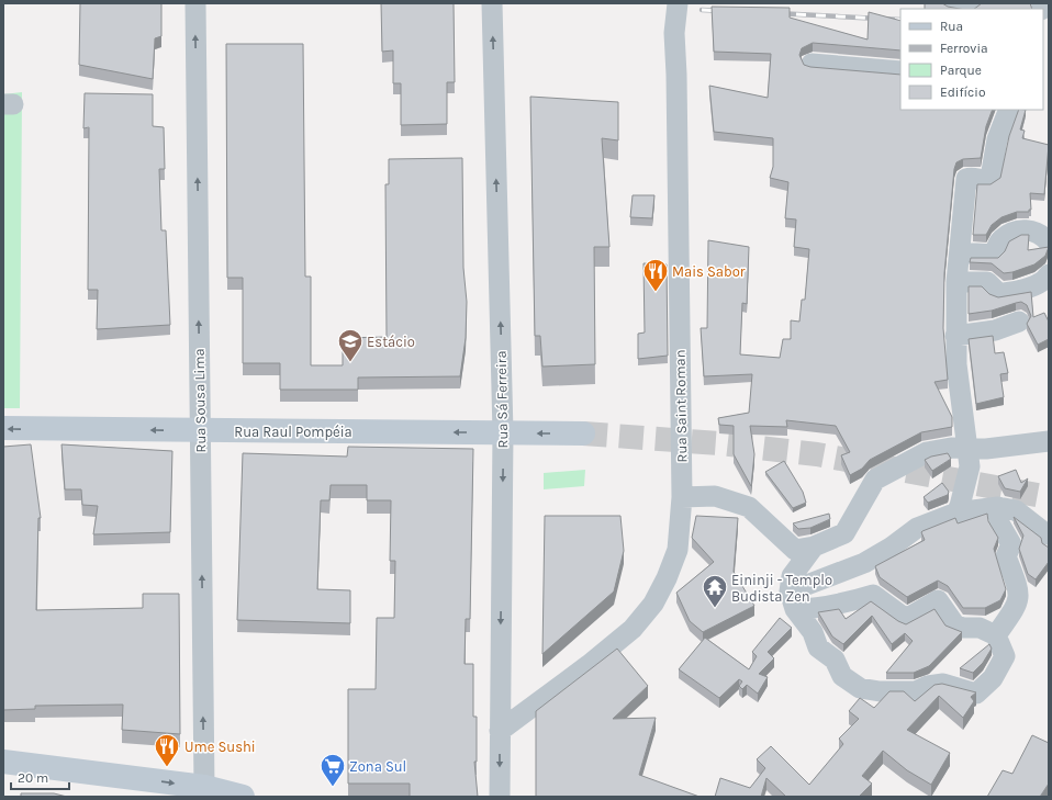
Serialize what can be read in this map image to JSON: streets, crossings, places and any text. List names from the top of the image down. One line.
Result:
{"streets":{"main road":["Rua Raul Pompéia"],"street":["Rua Sá Ferreira","Rua Sousa Lima","Rua Saint Roman"]},"crossings":[["Rua Sá Ferreira","Rua Saint Roman"],["Rua Sá Ferreira","Rua Raul Pompéia"],["Rua Sousa Lima","Rua Raul Pompéia"]],"one_way":["Rua Sousa Lima","Rua Raul Pompéia"],"places":{"restaurant":["Mais Sabor","Ume Sushi"],"school or university":["Estácio"],"temple":["Eininji - Templo Budista Zen"],"supermarket":["Zona Sul"]},"legend":["Rua","Ferrovia","Parque","Edifício"],"scale_bar":"20 m"}
